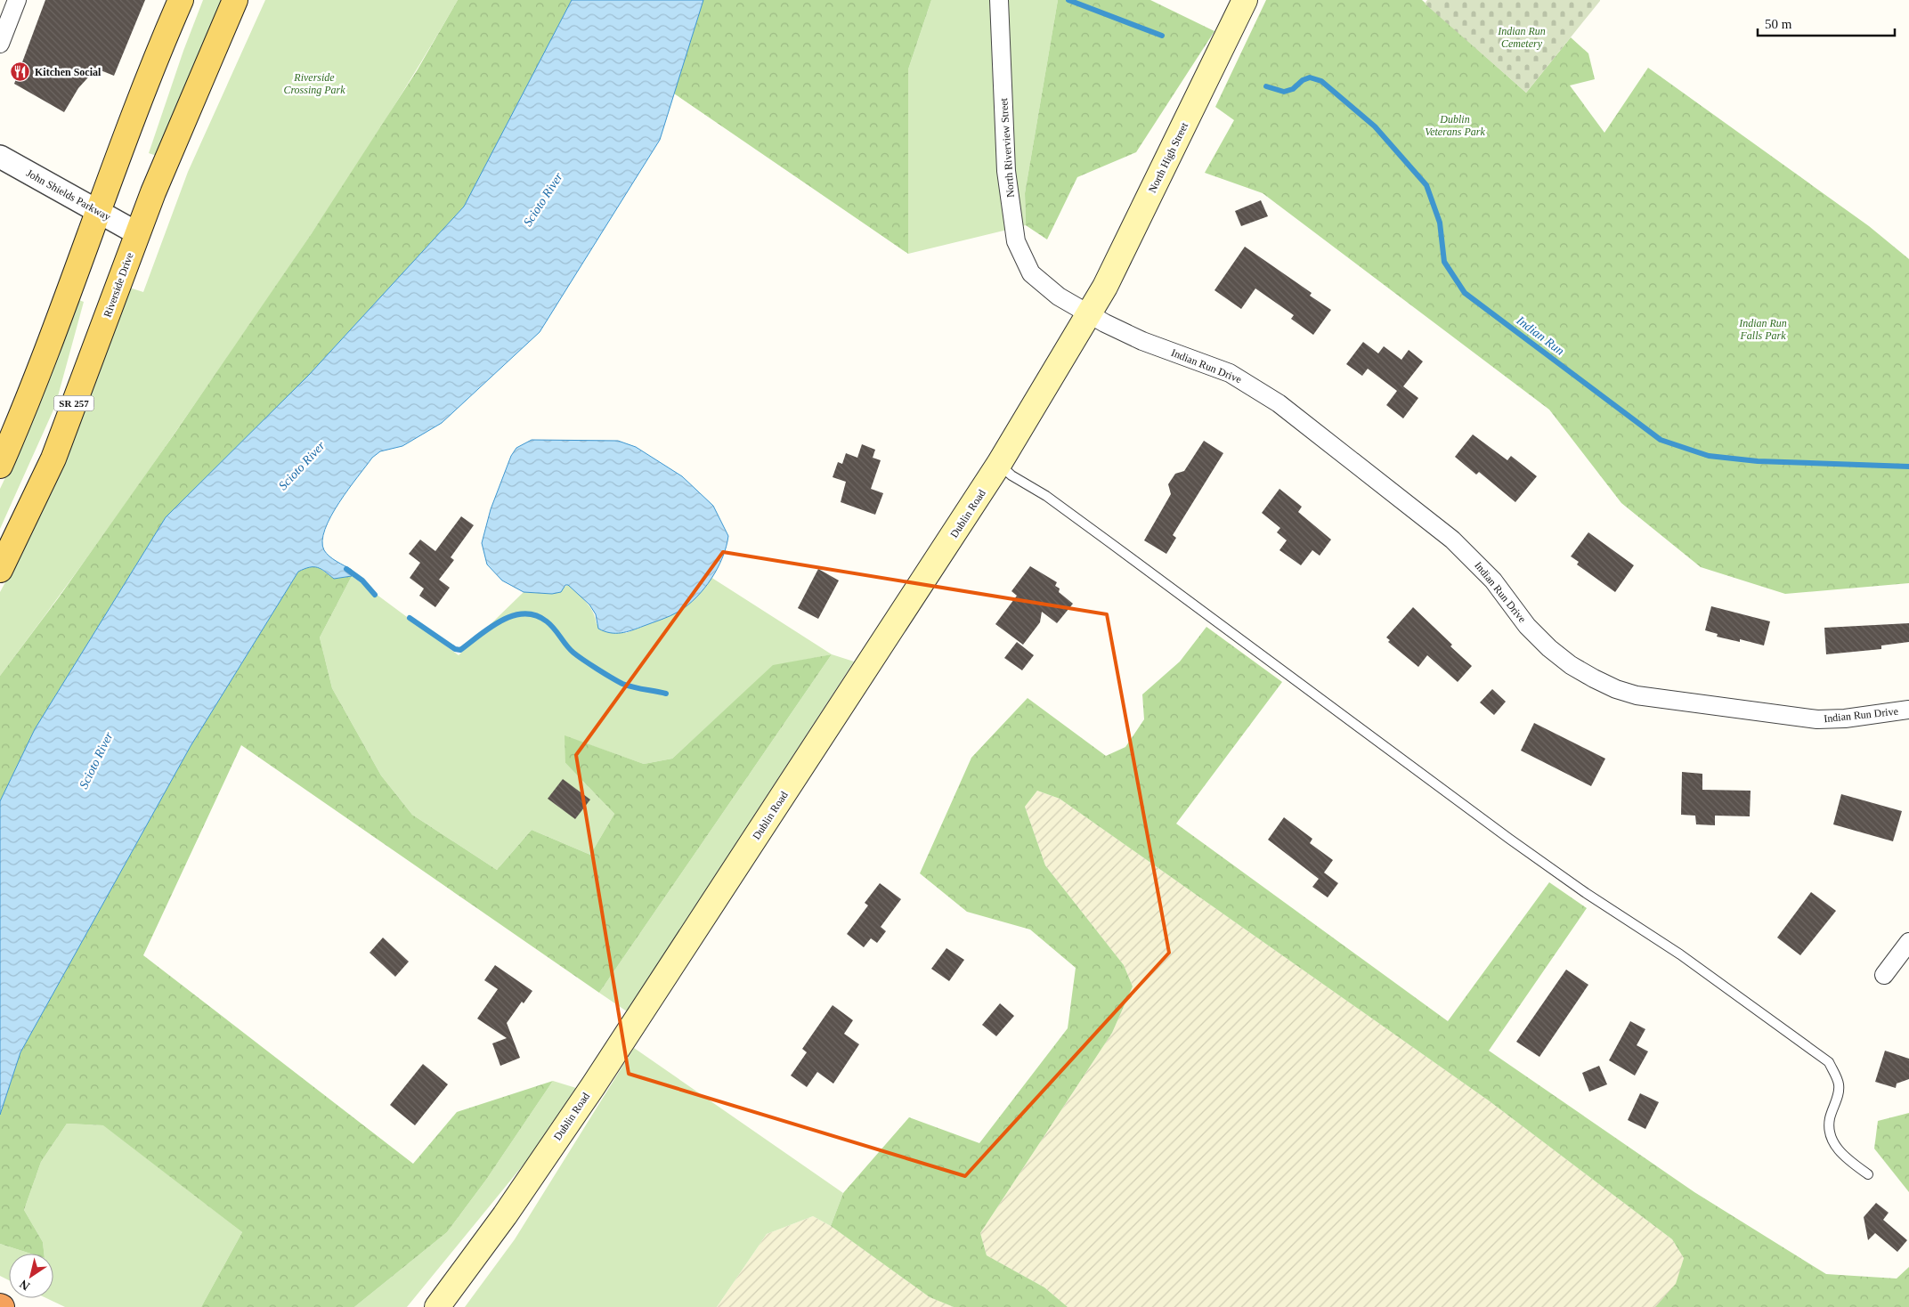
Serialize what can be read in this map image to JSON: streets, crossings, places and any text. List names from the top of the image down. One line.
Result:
{"streets":{"main road":["North High Street","Riverside Drive","SR 257","Dublin Road"],"street":["North Riverview Street","John Shields Parkway","Indian Run Drive"]},"crossings":[["North Riverview Street","North High Street"],["North Riverview Street","Indian Run Drive"],["North Riverview Street","Dublin Road"],["North High Street","Indian Run Drive"],["North High Street","Dublin Road"],["John Shields Parkway","Riverside Drive"],["Indian Run Drive","Dublin Road"]],"water":["Scioto River","Indian Run"],"parks":["Indian Run Cemetery","Riverside Crossing Park","Dublin Veterans Park","Indian Run Falls Park"],"places":{"restaurant":["Kitchen Social"]},"scale_bar":"50 m","north":"bottom left"}
